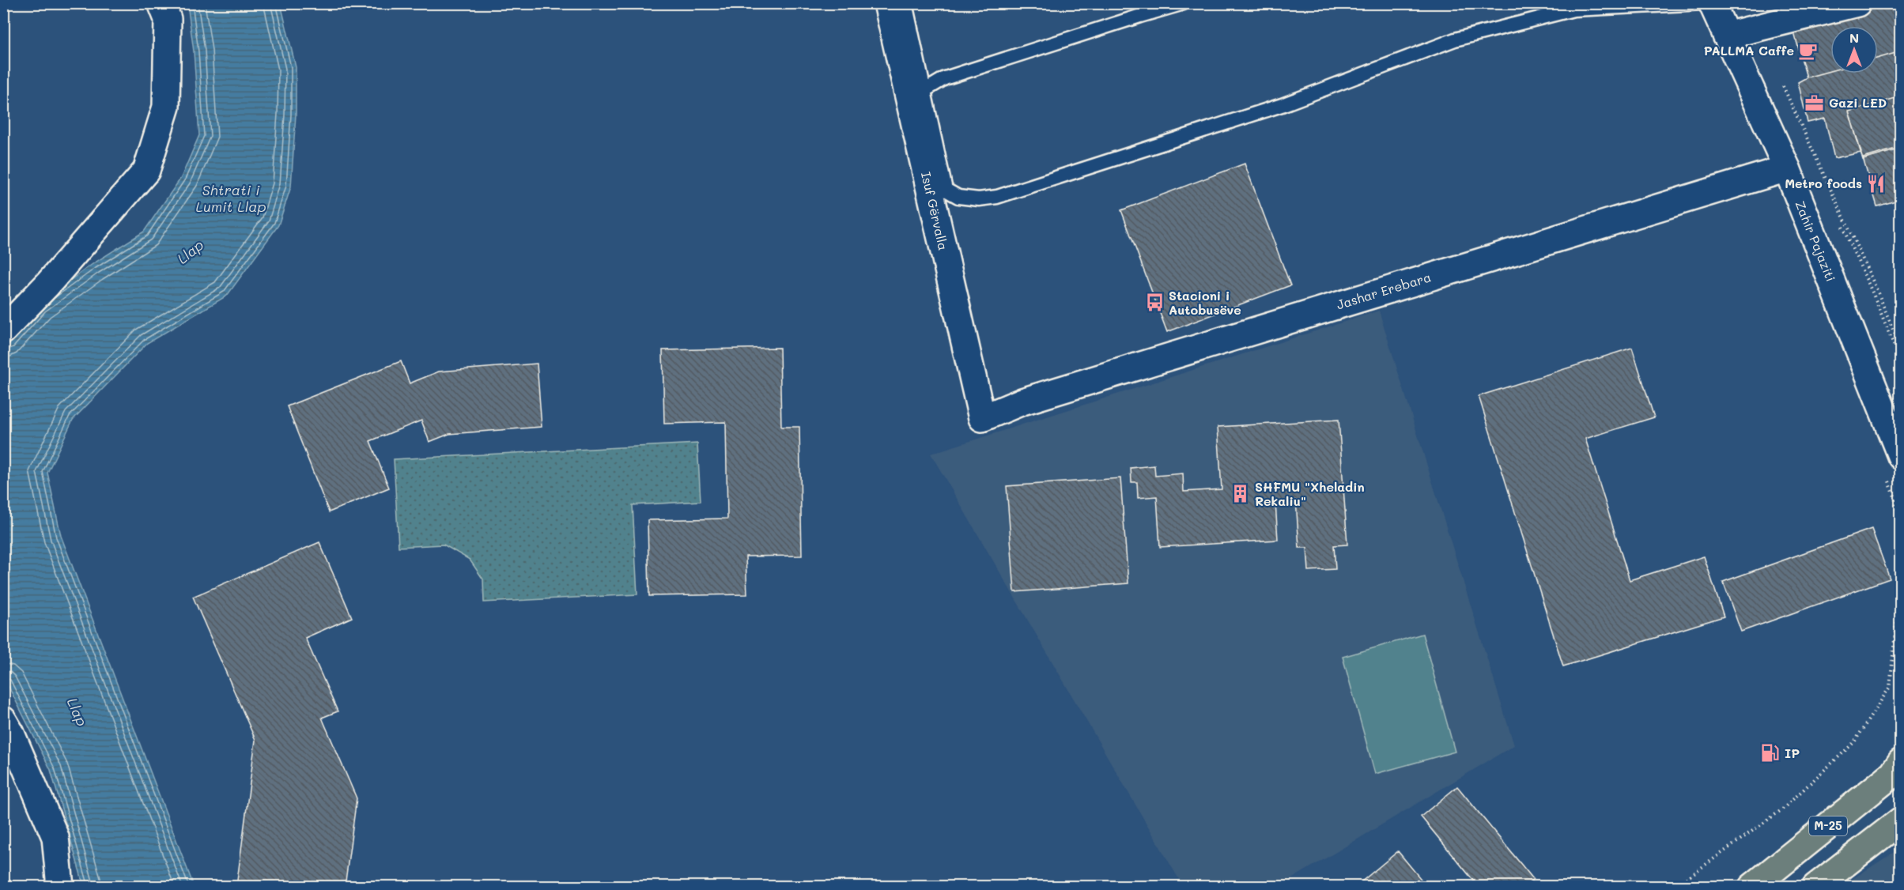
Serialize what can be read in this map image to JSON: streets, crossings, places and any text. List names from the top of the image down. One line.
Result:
{"streets":{"main road":["M-25"],"street":["Isuf Gërvalla","Zahir Pajaziti","Jashar Erebara"]},"crossings":[["Isuf Gërvalla","Jashar Erebara"],["Zahir Pajaziti","Jashar Erebara"]],"water":["Shtrati i Lumit Llap","Llap"],"places":{"cafe":["PALLMA Caffe"],"office":["Gazi LED"],"restaurant":["Metro foods"],"bus stop":["Stacioni i Autobusëve"],"building":["SHFMU \"Xheladin Rekaliu\""],"fuel station":["IP"]},"north":"top"}
